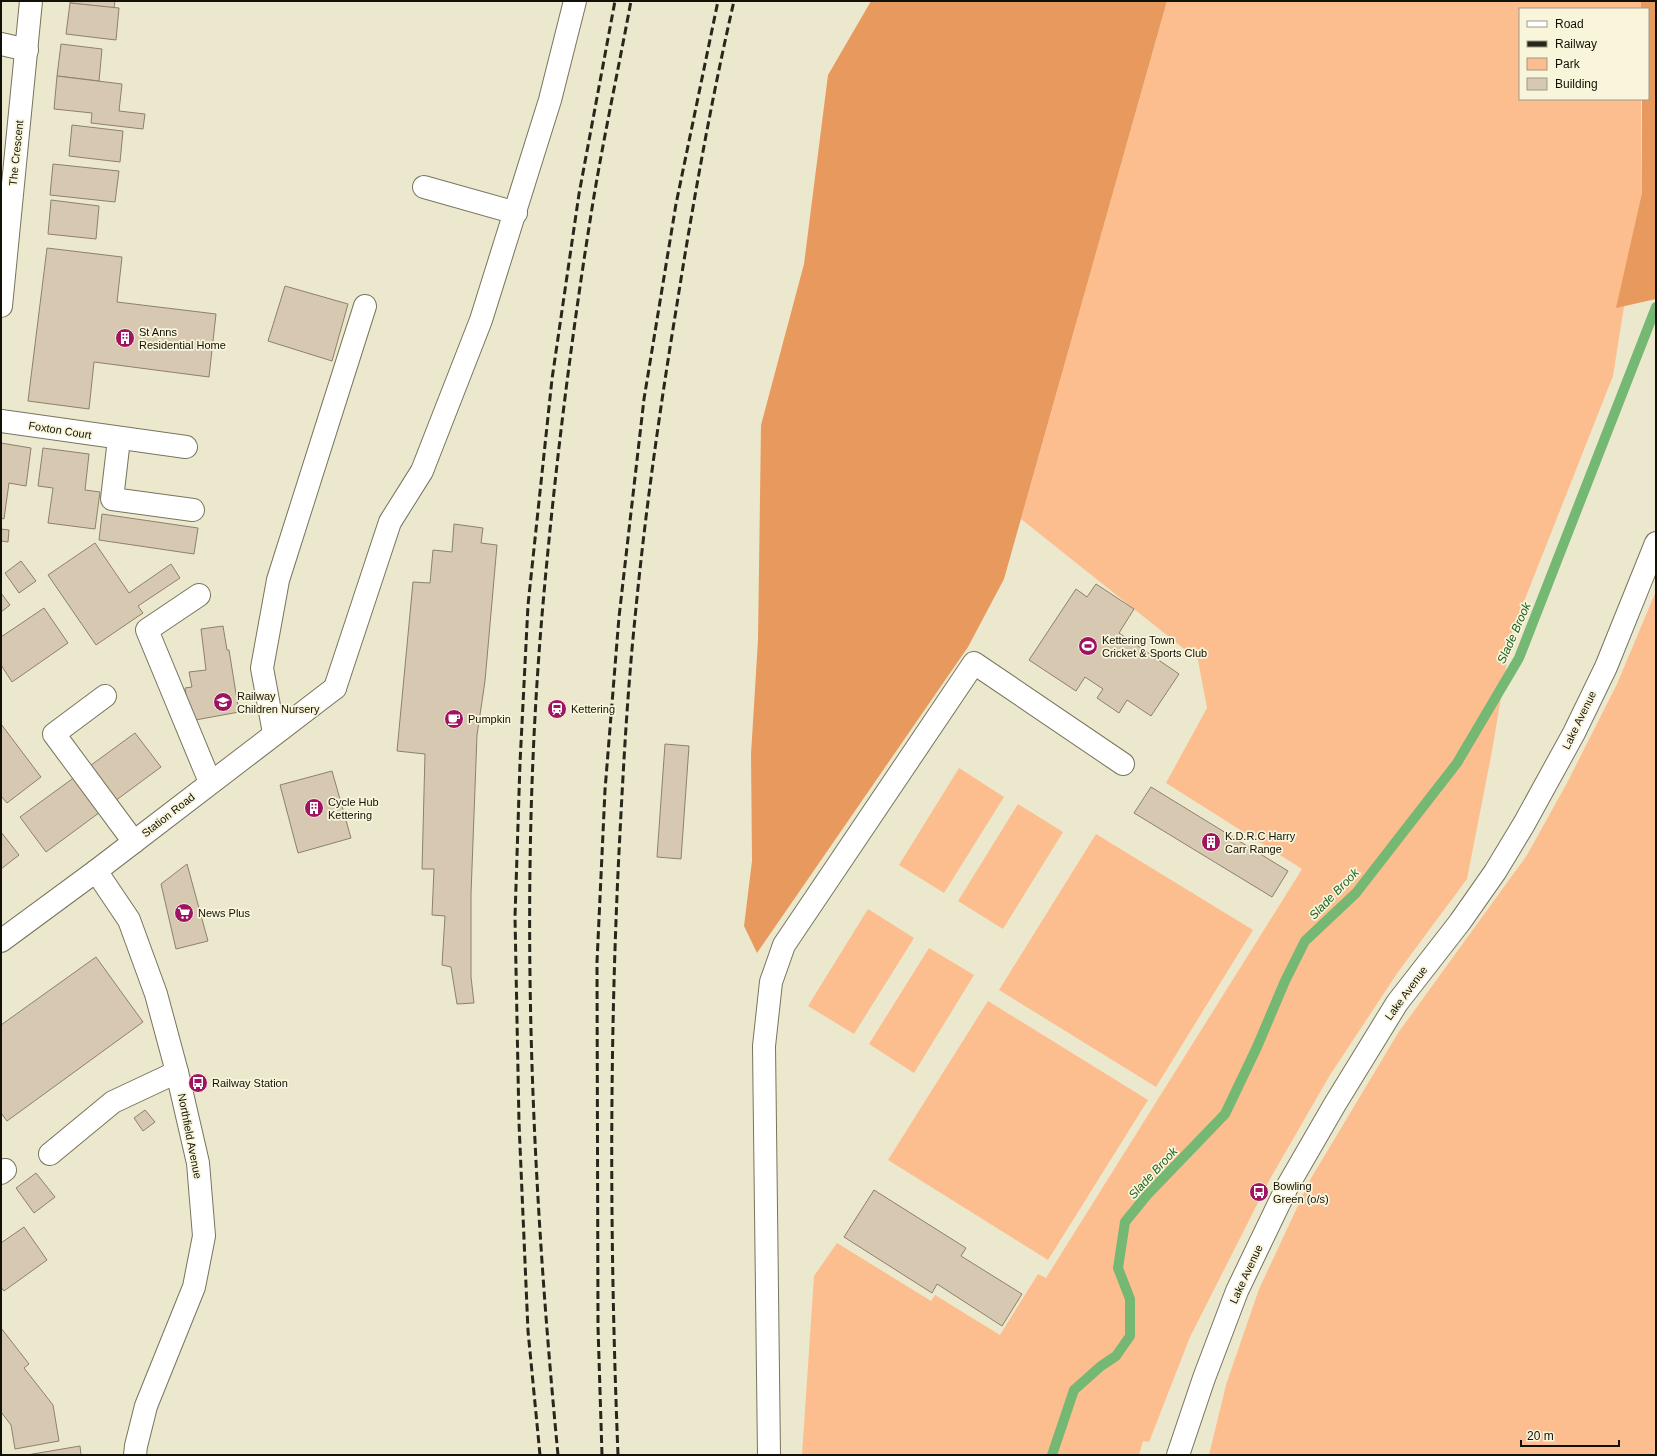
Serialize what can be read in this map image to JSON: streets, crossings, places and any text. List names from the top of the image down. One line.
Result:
{"streets":{"street":["The Crescent","Foxton Court","Lake Avenue","Station Road","Northfield Avenue"]},"crossings":[["Station Road","Northfield Avenue"]],"water":["Slade Brook"],"places":{"building":["St Anns Residential Home","Cycle Hub Kettering","K.D.R.C Harry Carr Range"],"sports":["Kettering Town Cricket & Sports Club"],"school or university":["Railway Children Nursery"],"station":["Kettering"],"cafe":["Pumpkin"],"supermarket":["News Plus"],"bus stop":["Railway Station","Bowling Green (o/s)"]},"legend":["Road","Railway","Park","Building"],"scale_bar":"20 m"}
